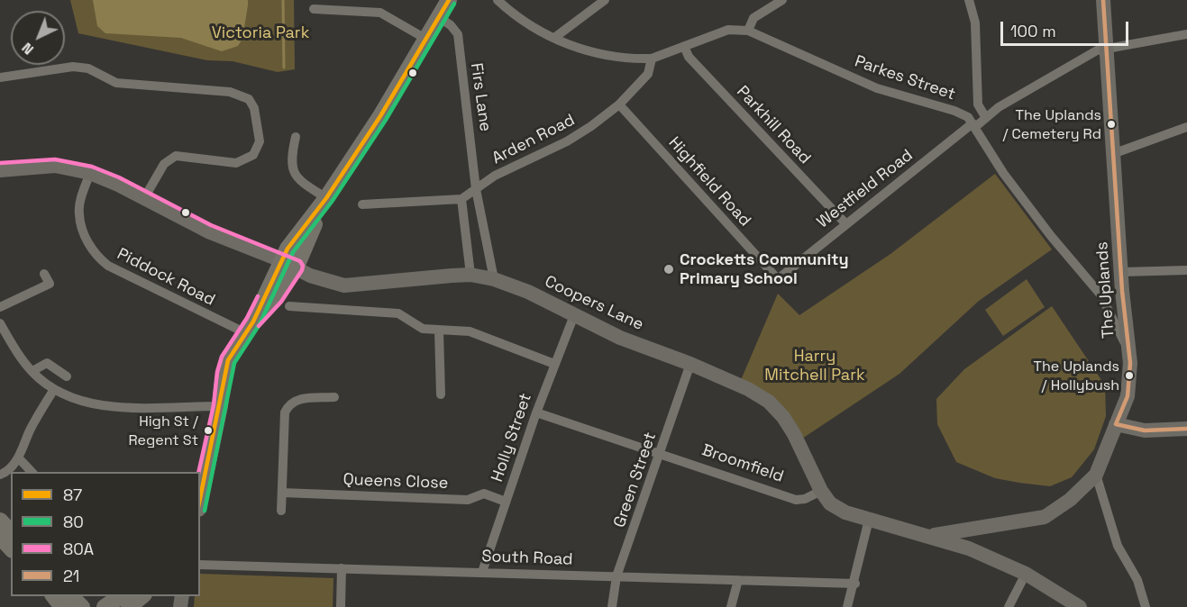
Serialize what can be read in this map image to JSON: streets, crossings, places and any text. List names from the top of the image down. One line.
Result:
{"streets":{"street":["Parkes Street","Firs Lane","Parkhill Road","Arden Road","Highfield Road","Westfield Road","Piddock Road","The Uplands","Coopers Lane","Holly Street","Broomfield","Green Street","Queens Close","South Road"]},"crossings":[["Parkes Street","Westfield Road"],["Parkes Street","The Uplands"],["Firs Lane","Arden Road"],["Firs Lane","Coopers Lane"],["Parkhill Road","Westfield Road"],["Arden Road","Highfield Road"],["Highfield Road","Westfield Road"],["Piddock Road","Coopers Lane"],["Coopers Lane","Holly Street"],["Coopers Lane","Broomfield"],["Coopers Lane","Green Street"],["Holly Street","Broomfield"],["Holly Street","Queens Close"],["Holly Street","South Road"],["Broomfield","Green Street"],["Green Street","South Road"]],"parks":["Victoria Park","Harry Mitchell Park"],"places":["The Uplands / Cemetery Rd","Crocketts Community Primary School","The Uplands / Hollybush","High St / Regent St"],"lines":["transit line 87","transit line 21","transit line 80","transit line 80A"],"legend":["87","80","80A","21"],"scale_bar":"100 m","north":"bottom left"}
